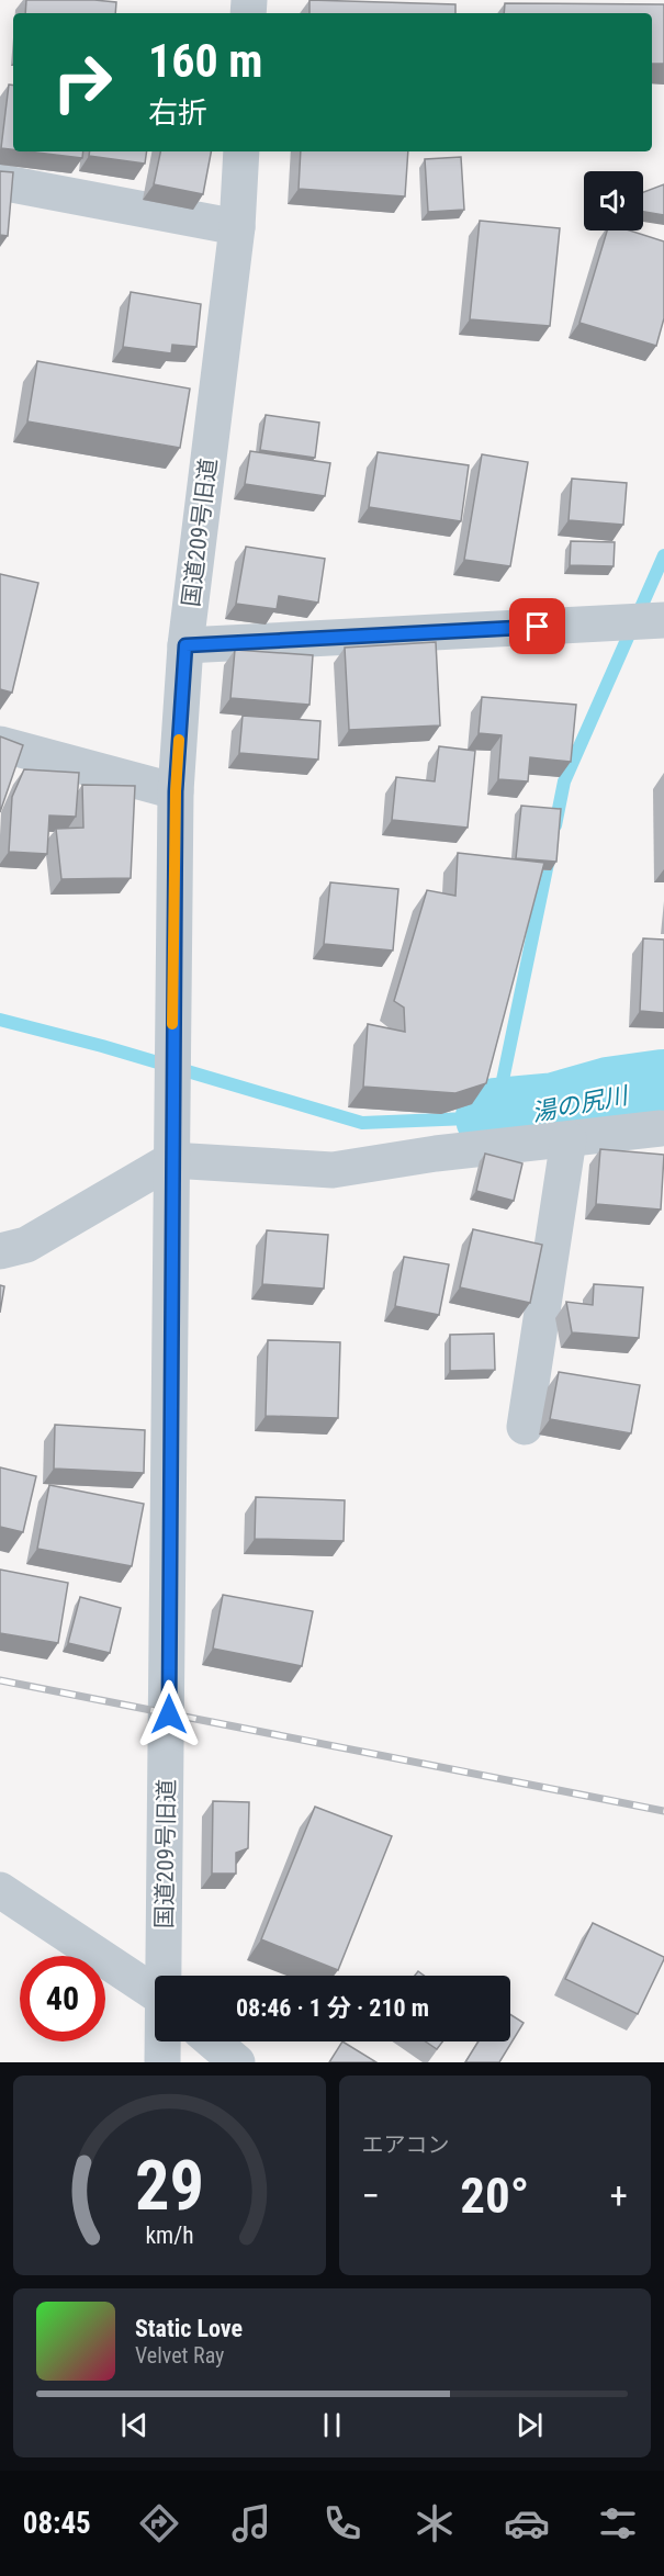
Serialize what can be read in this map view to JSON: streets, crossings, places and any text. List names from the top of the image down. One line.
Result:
{"streets":{"street":["国道209号旧道"]},"water":["湯の尻川"],"page":{"turn":["160 m","右折"],"limit":"40","trip":"08:46 · 1 分 · 210 m","tile":"エアコン","heat":["−","20°","+"],"song":["Static Love","Velvet Ray"],"tabs":"08:45","gauge":["29","km/h"]}}
